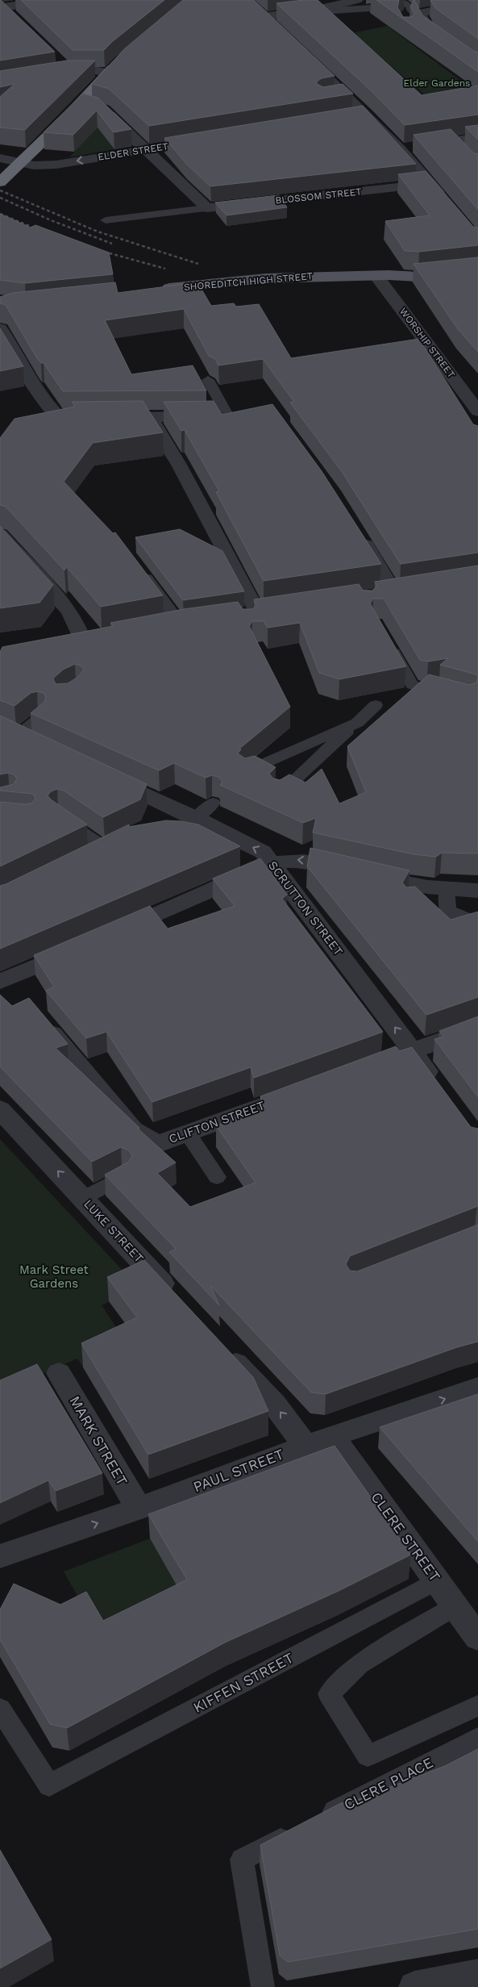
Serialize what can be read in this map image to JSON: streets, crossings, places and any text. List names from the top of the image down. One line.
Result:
{"streets":{"main road":["SHOREDITCH HIGH STREET"],"street":["ELDER STREET","BLOSSOM STREET","WORSHIP STREET","SCRUTTON STREET","CLIFTON STREET","LUKE STREET","MARK STREET","PAUL STREET","CLERE STREET"],"lane":["KIFFEN STREET","CLERE PLACE"]},"crossings":[["SHOREDITCH HIGH STREET","WORSHIP STREET"],["MARK STREET","PAUL STREET"],["PAUL STREET","CLERE STREET"],["CLERE STREET","KIFFEN STREET"]],"one_way":["SCRUTTON STREET","LUKE STREET","PAUL STREET"],"parks":["Elder Gardens","Mark Street Gardens"]}
